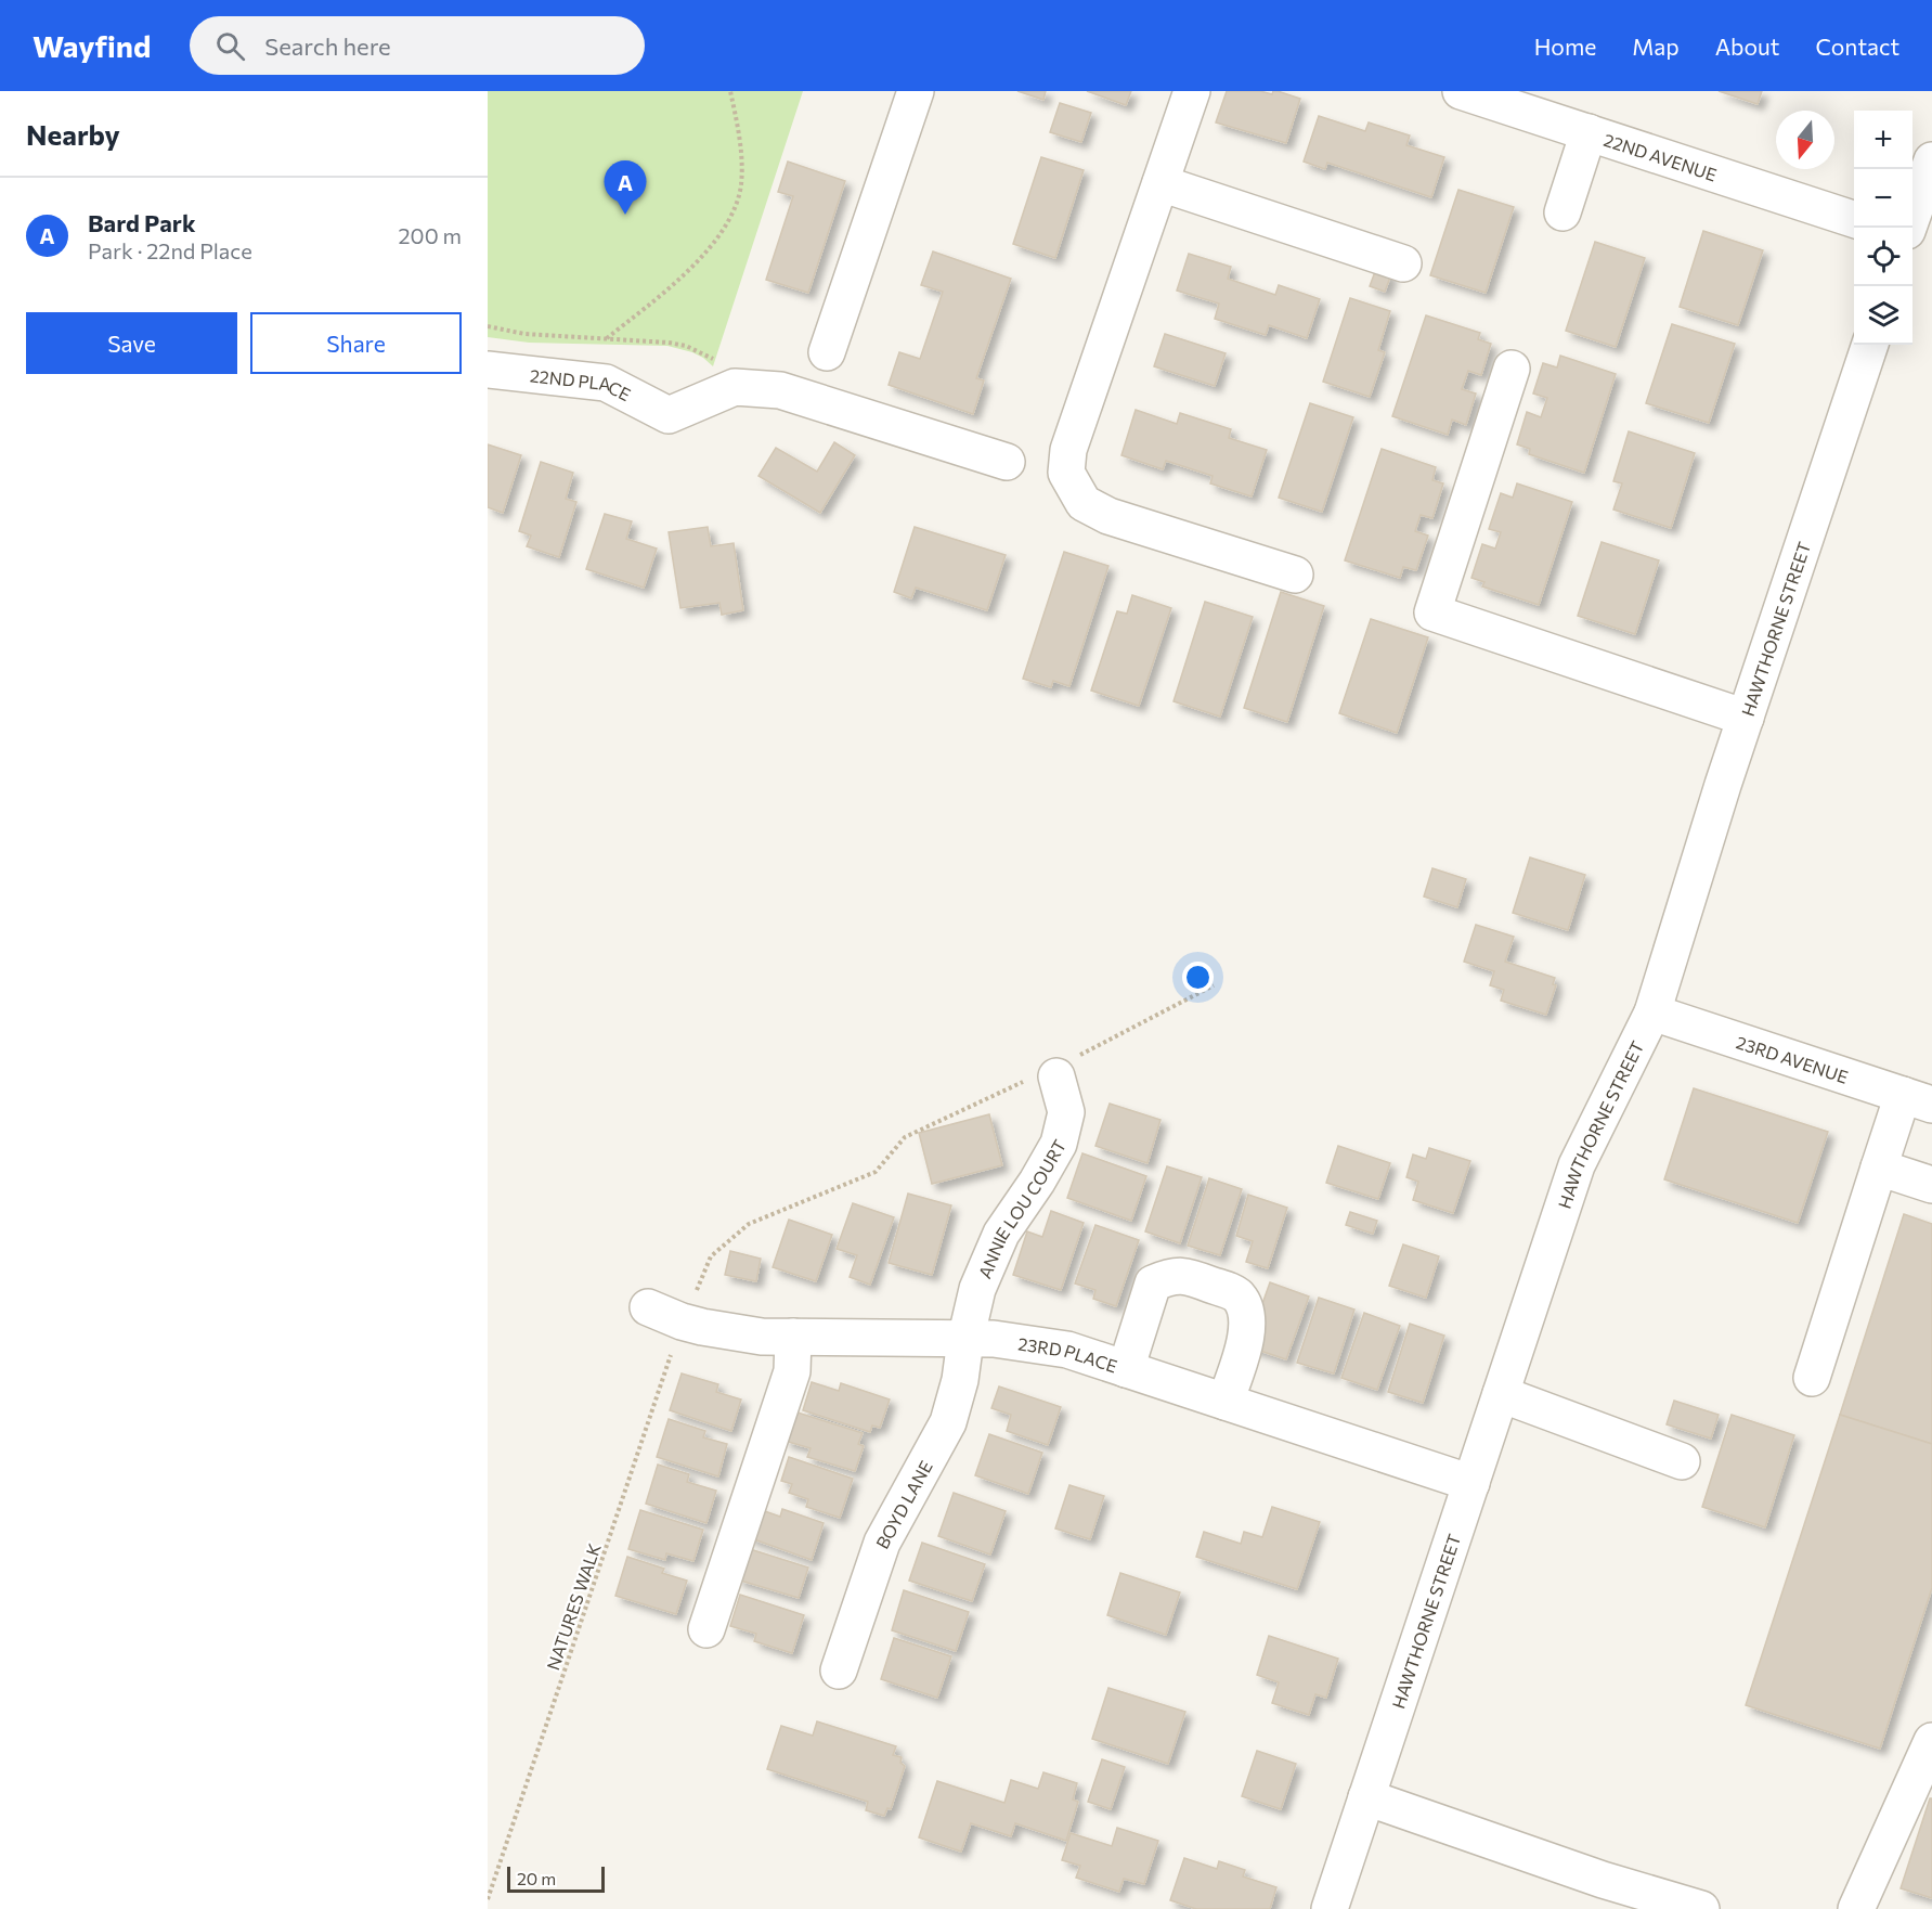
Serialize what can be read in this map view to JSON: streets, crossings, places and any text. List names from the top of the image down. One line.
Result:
{"streets":{"street":["22ND AVENUE","22ND PLACE","HAWTHORNE STREET","23RD AVENUE","ANNIE LOU COURT","23RD PLACE","BOYD LANE"],"path":["NATURES WALK"]},"crossings":[["HAWTHORNE STREET","23RD AVENUE"],["HAWTHORNE STREET","23RD PLACE"],["ANNIE LOU COURT","23RD PLACE"],["ANNIE LOU COURT","BOYD LANE"],["ANNIE LOU COURT","NATURES WALK"],["23RD PLACE","BOYD LANE"],["23RD PLACE","NATURES WALK"]],"scale_bar":"20 m","north":"bottom","page":{"header":"Wayfind","search":"Search here","nav":["Home","Map","About","Contact"],"heading":"Nearby","map_buttons":["+","−"],"pins":"A","list":[{"mark":"A","name":"Bard Park","note":"Park · 22nd Place","value":"200 m"}],"buttons":["Save","Share"],"scale":"20 m"}}
